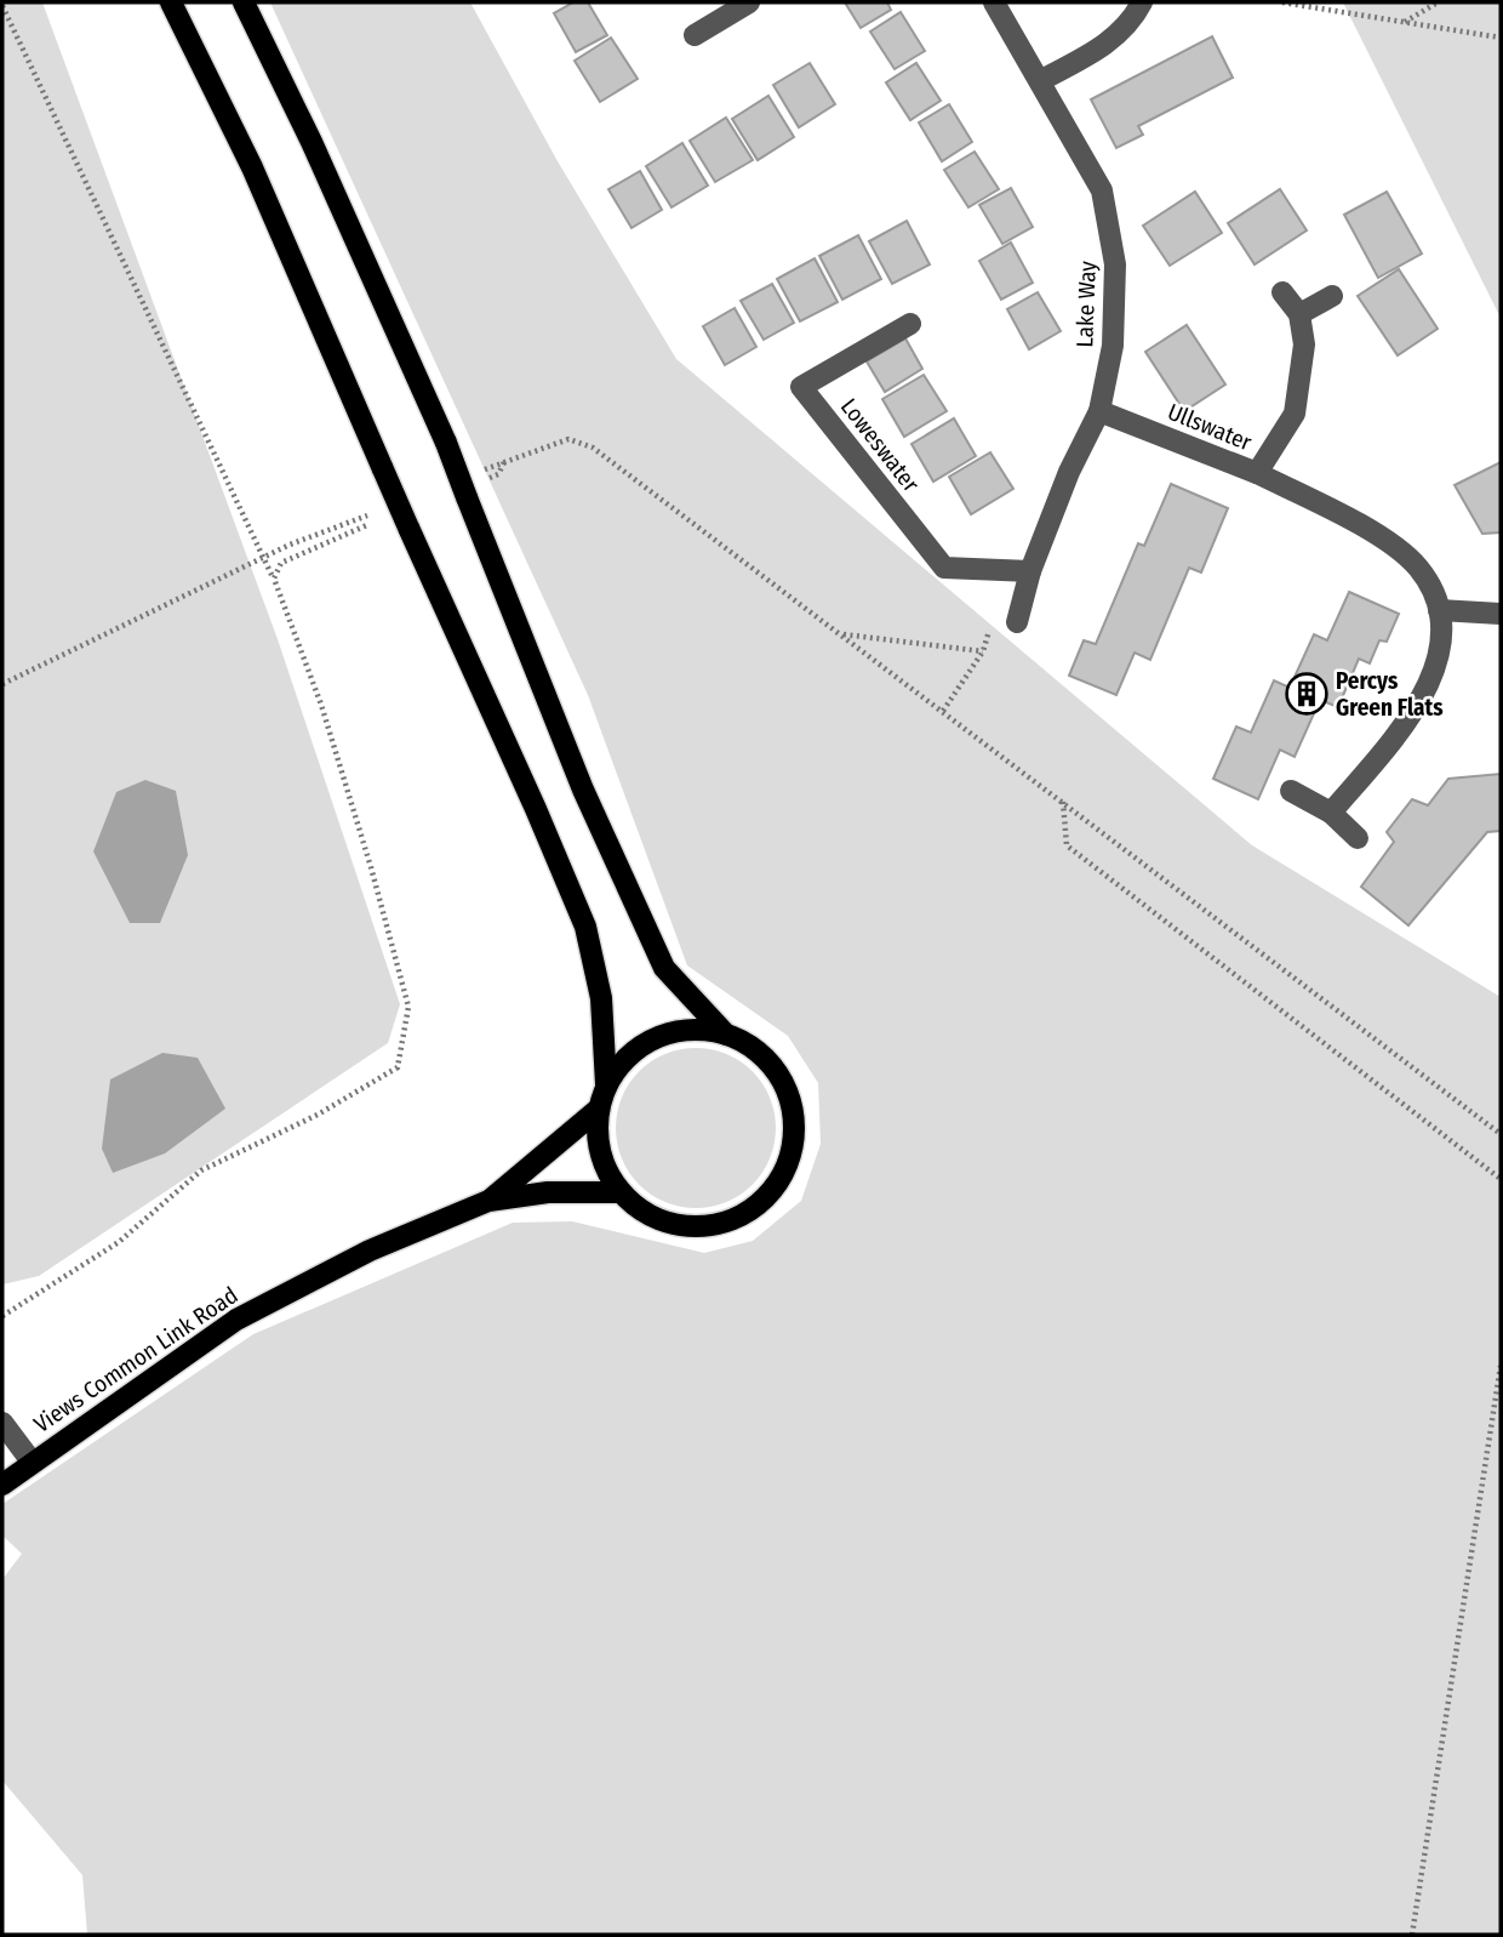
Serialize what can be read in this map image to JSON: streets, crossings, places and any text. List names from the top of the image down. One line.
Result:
{"streets":{"main road":["Views Common Link Road"],"street":["Lake Way","Ullswater","Loweswater"]},"crossings":[["Lake Way","Ullswater"],["Lake Way","Loweswater"]],"places":{"building":["Percys Green Flats"]}}
